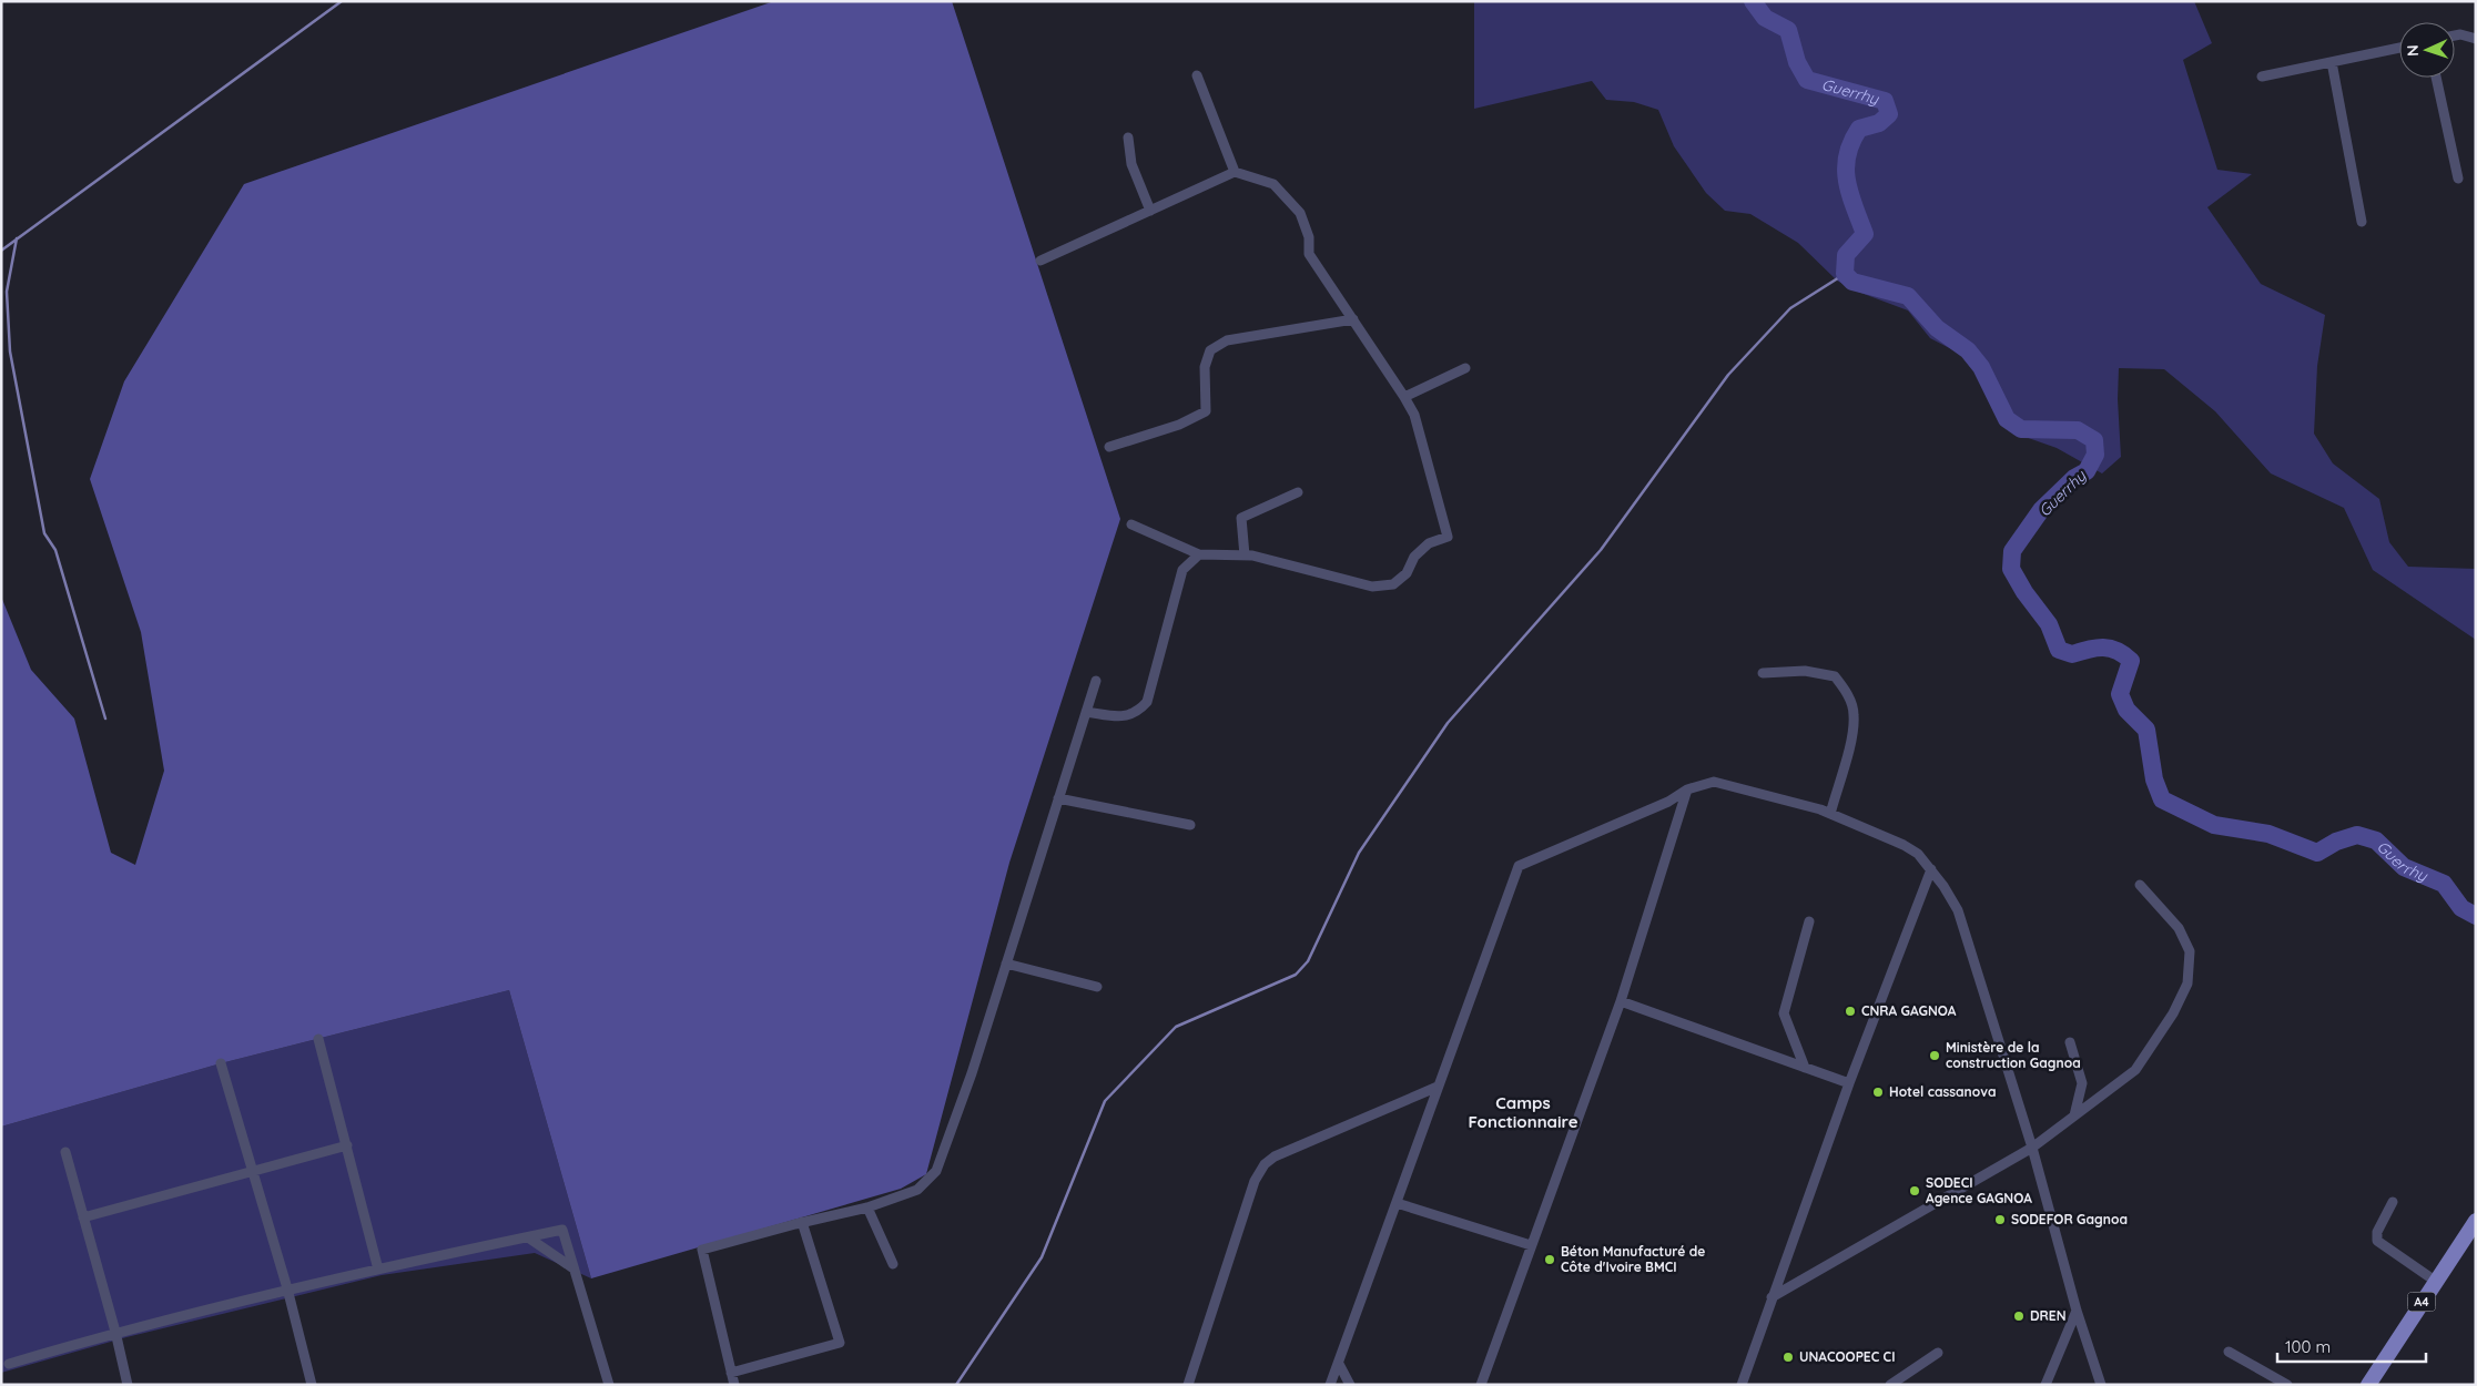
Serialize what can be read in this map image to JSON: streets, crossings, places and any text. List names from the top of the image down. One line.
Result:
{"streets":{"main road":["A4"]},"districts":["Camps Fonctionnaire"],"water":["Guerrhy"],"places":["CNRA GAGNOA","Ministère de la construction Gagnoa","Hotel cassanova","SODECI Agence GAGNOA","SODEFOR Gagnoa","Béton Manufacturé de Côte d'Ivoire BMCI","DREN","UNACOOPEC CI"],"scale_bar":"100 m","north":"left"}
